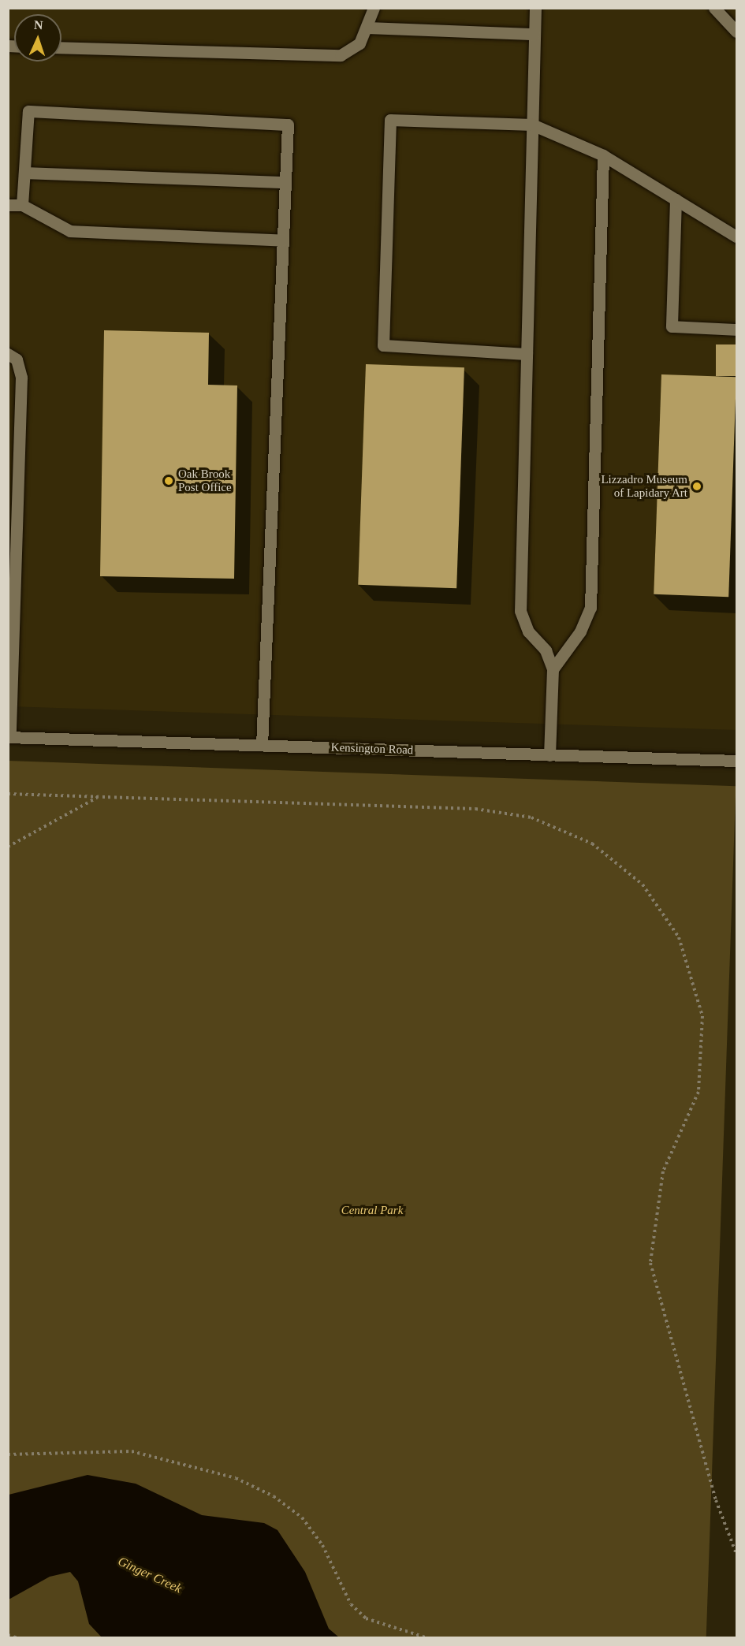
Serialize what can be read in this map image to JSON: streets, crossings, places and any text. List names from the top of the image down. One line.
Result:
{"streets":{"lane":["Kensington Road"]},"water":["Ginger Creek"],"parks":["Central Park"],"places":["Oak Brook Post Office","Lizzadro Museum of Lapidary Art"],"north":"top"}
